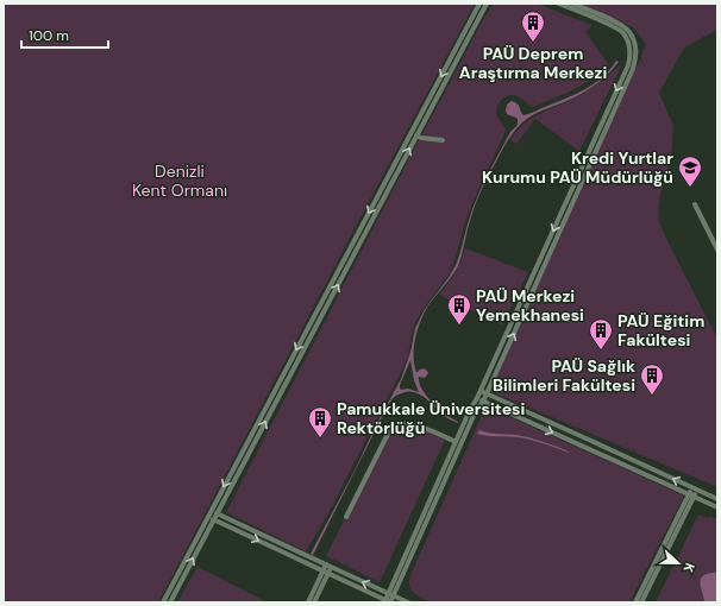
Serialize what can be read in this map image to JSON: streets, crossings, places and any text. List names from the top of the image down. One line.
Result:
{"parks":["Denizli Kent Ormanı"],"places":{"building":["PAÜ Deprem Araştırma Merkezi","PAÜ Merkezi Yemekhanesi","PAÜ Eğitim Fakültesi","PAÜ Sağlık Bilimleri Fakültesi","Pamukkale Üniversitesi Rektörlüğü"],"school or university":["Kredi Yurtlar Kurumu PAÜ Müdürlüğü"]},"scale_bar":"100 m","north":"right"}
